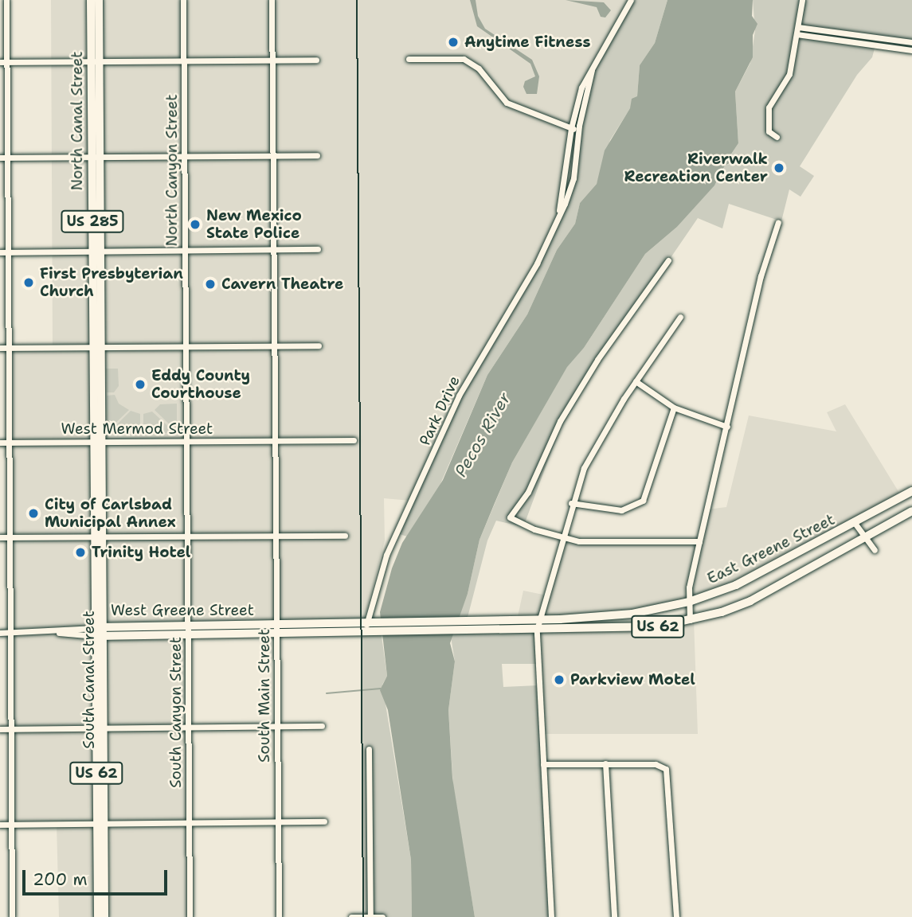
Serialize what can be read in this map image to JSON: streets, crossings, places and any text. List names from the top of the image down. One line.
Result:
{"streets":{"highway":["North Canal Street","US 285","East Greene Street","West Greene Street","US 62","South Canal Street"],"street":["North Canyon Street","Park Drive","West Mermod Street","South Main Street","South Canyon Street"]},"crossings":[["North Canal Street","West Mermod Street"],["North Canal Street","South Canal Street"],["North Canyon Street","West Mermod Street"],["North Canyon Street","South Canyon Street"],["Park Drive","East Greene Street"],["West Mermod Street","South Canal Street"],["West Mermod Street","South Main Street"],["West Mermod Street","South Canyon Street"],["East Greene Street","West Greene Street"],["East Greene Street","South Main Street"],["West Greene Street","South Canal Street"],["West Greene Street","South Main Street"],["West Greene Street","South Canyon Street"]],"water":["Pecos River"],"places":["Anytime Fitness","Riverwalk Recreation Center","New Mexico State Police","First Presbyterian Church","Cavern Theatre","Eddy County Courthouse","City of Carlsbad Municipal Annex","Trinity Hotel","Parkview Motel"],"scale_bar":"200 m"}
